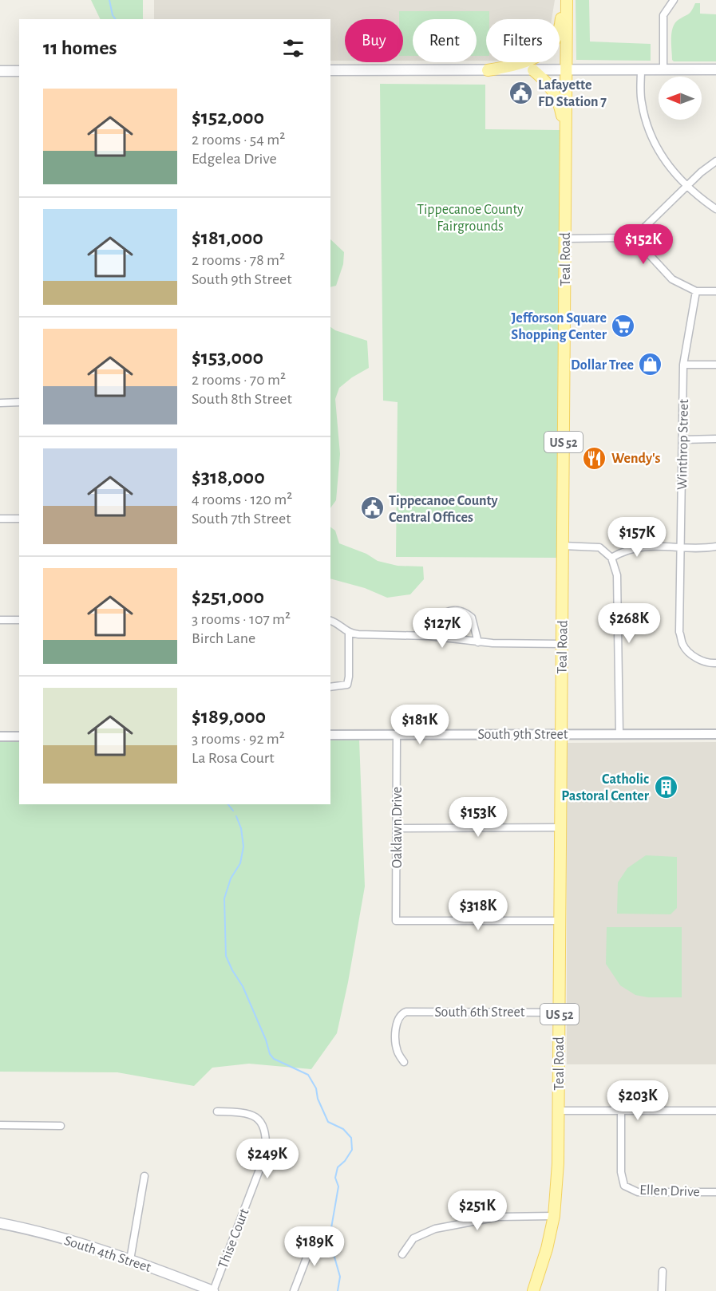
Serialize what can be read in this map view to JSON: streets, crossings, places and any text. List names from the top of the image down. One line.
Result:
{"streets":{"main road":["Teal Road","US 52","South 4th Street"],"street":["Winthrop Street","South 9th Street","Oaklawn Drive","South 6th Street","Ellen Drive","Thise Court"]},"crossings":[["Teal Road","South 9th Street"],["Teal Road","Oaklawn Drive"],["Teal Road","South 6th Street"],["South 9th Street","Oaklawn Drive"],["Thise Court","South 4th Street"]],"parks":["Tippecanoe County Fairgrounds"],"places":{"public building":["Lafayette FD Station 7","Tippecanoe County Central Offices"],"supermarket":["Jefforson Square Shopping Center"],"shop":["Dollar Tree"],"restaurant":["Wendy's"],"building":["Catholic Pastoral Center"]},"north":"left","page":{"chip":["Buy","Rent","Filters"],"heading":"11 homes","list":[{"name":"$152,000","note":"2 rooms · 54 m² · Edgelea Drive"},{"name":"$181,000","note":"2 rooms · 78 m² · South 9th Street"},{"name":"$153,000","note":"2 rooms · 70 m² · South 8th Street"},{"name":"$318,000","note":"4 rooms · 120 m² · South 7th Street"},{"name":"$251,000","note":"3 rooms · 107 m² · Birch Lane"},{"name":"$189,000","note":"3 rooms · 92 m² · La Rosa Court"}],"price":["$152K","$157K","$268K","$127K","$181K","$153K","$318K","$203K","$249K","$251K","$189K"]}}
